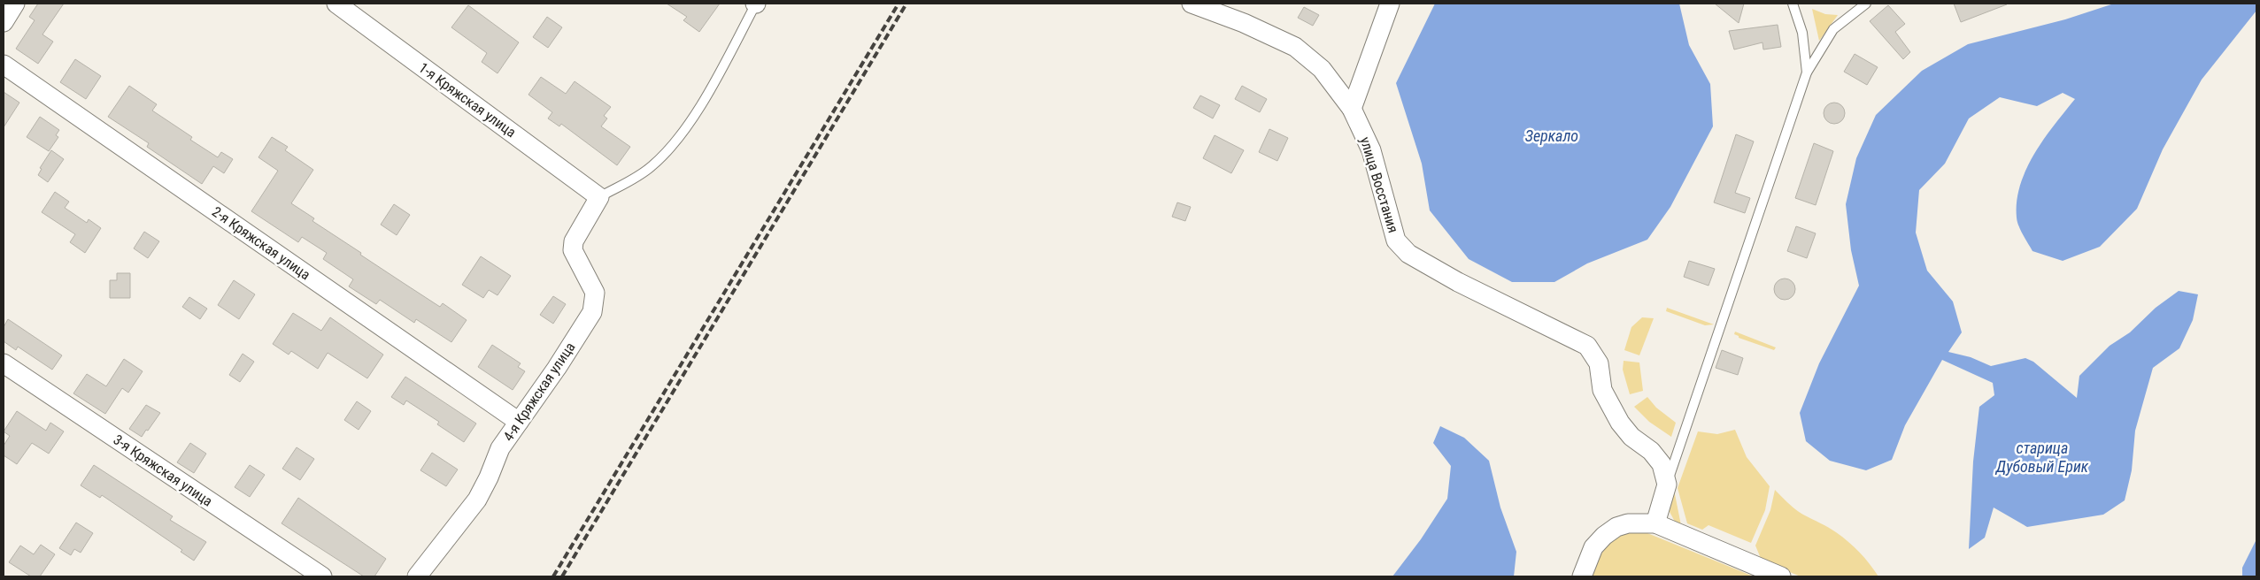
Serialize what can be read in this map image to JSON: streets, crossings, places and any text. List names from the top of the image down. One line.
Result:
{"streets":{"street":["1-я Кряжская улица","улица Восстания","2-я Кряжская улица","4-я Кряжская улица","3-я Кряжская улица"]},"crossings":[["1-я Кряжская улица","4-я Кряжская улица"],["2-я Кряжская улица","4-я Кряжская улица"]],"water":["Зеркало","старица Дубовый Ерик"]}
